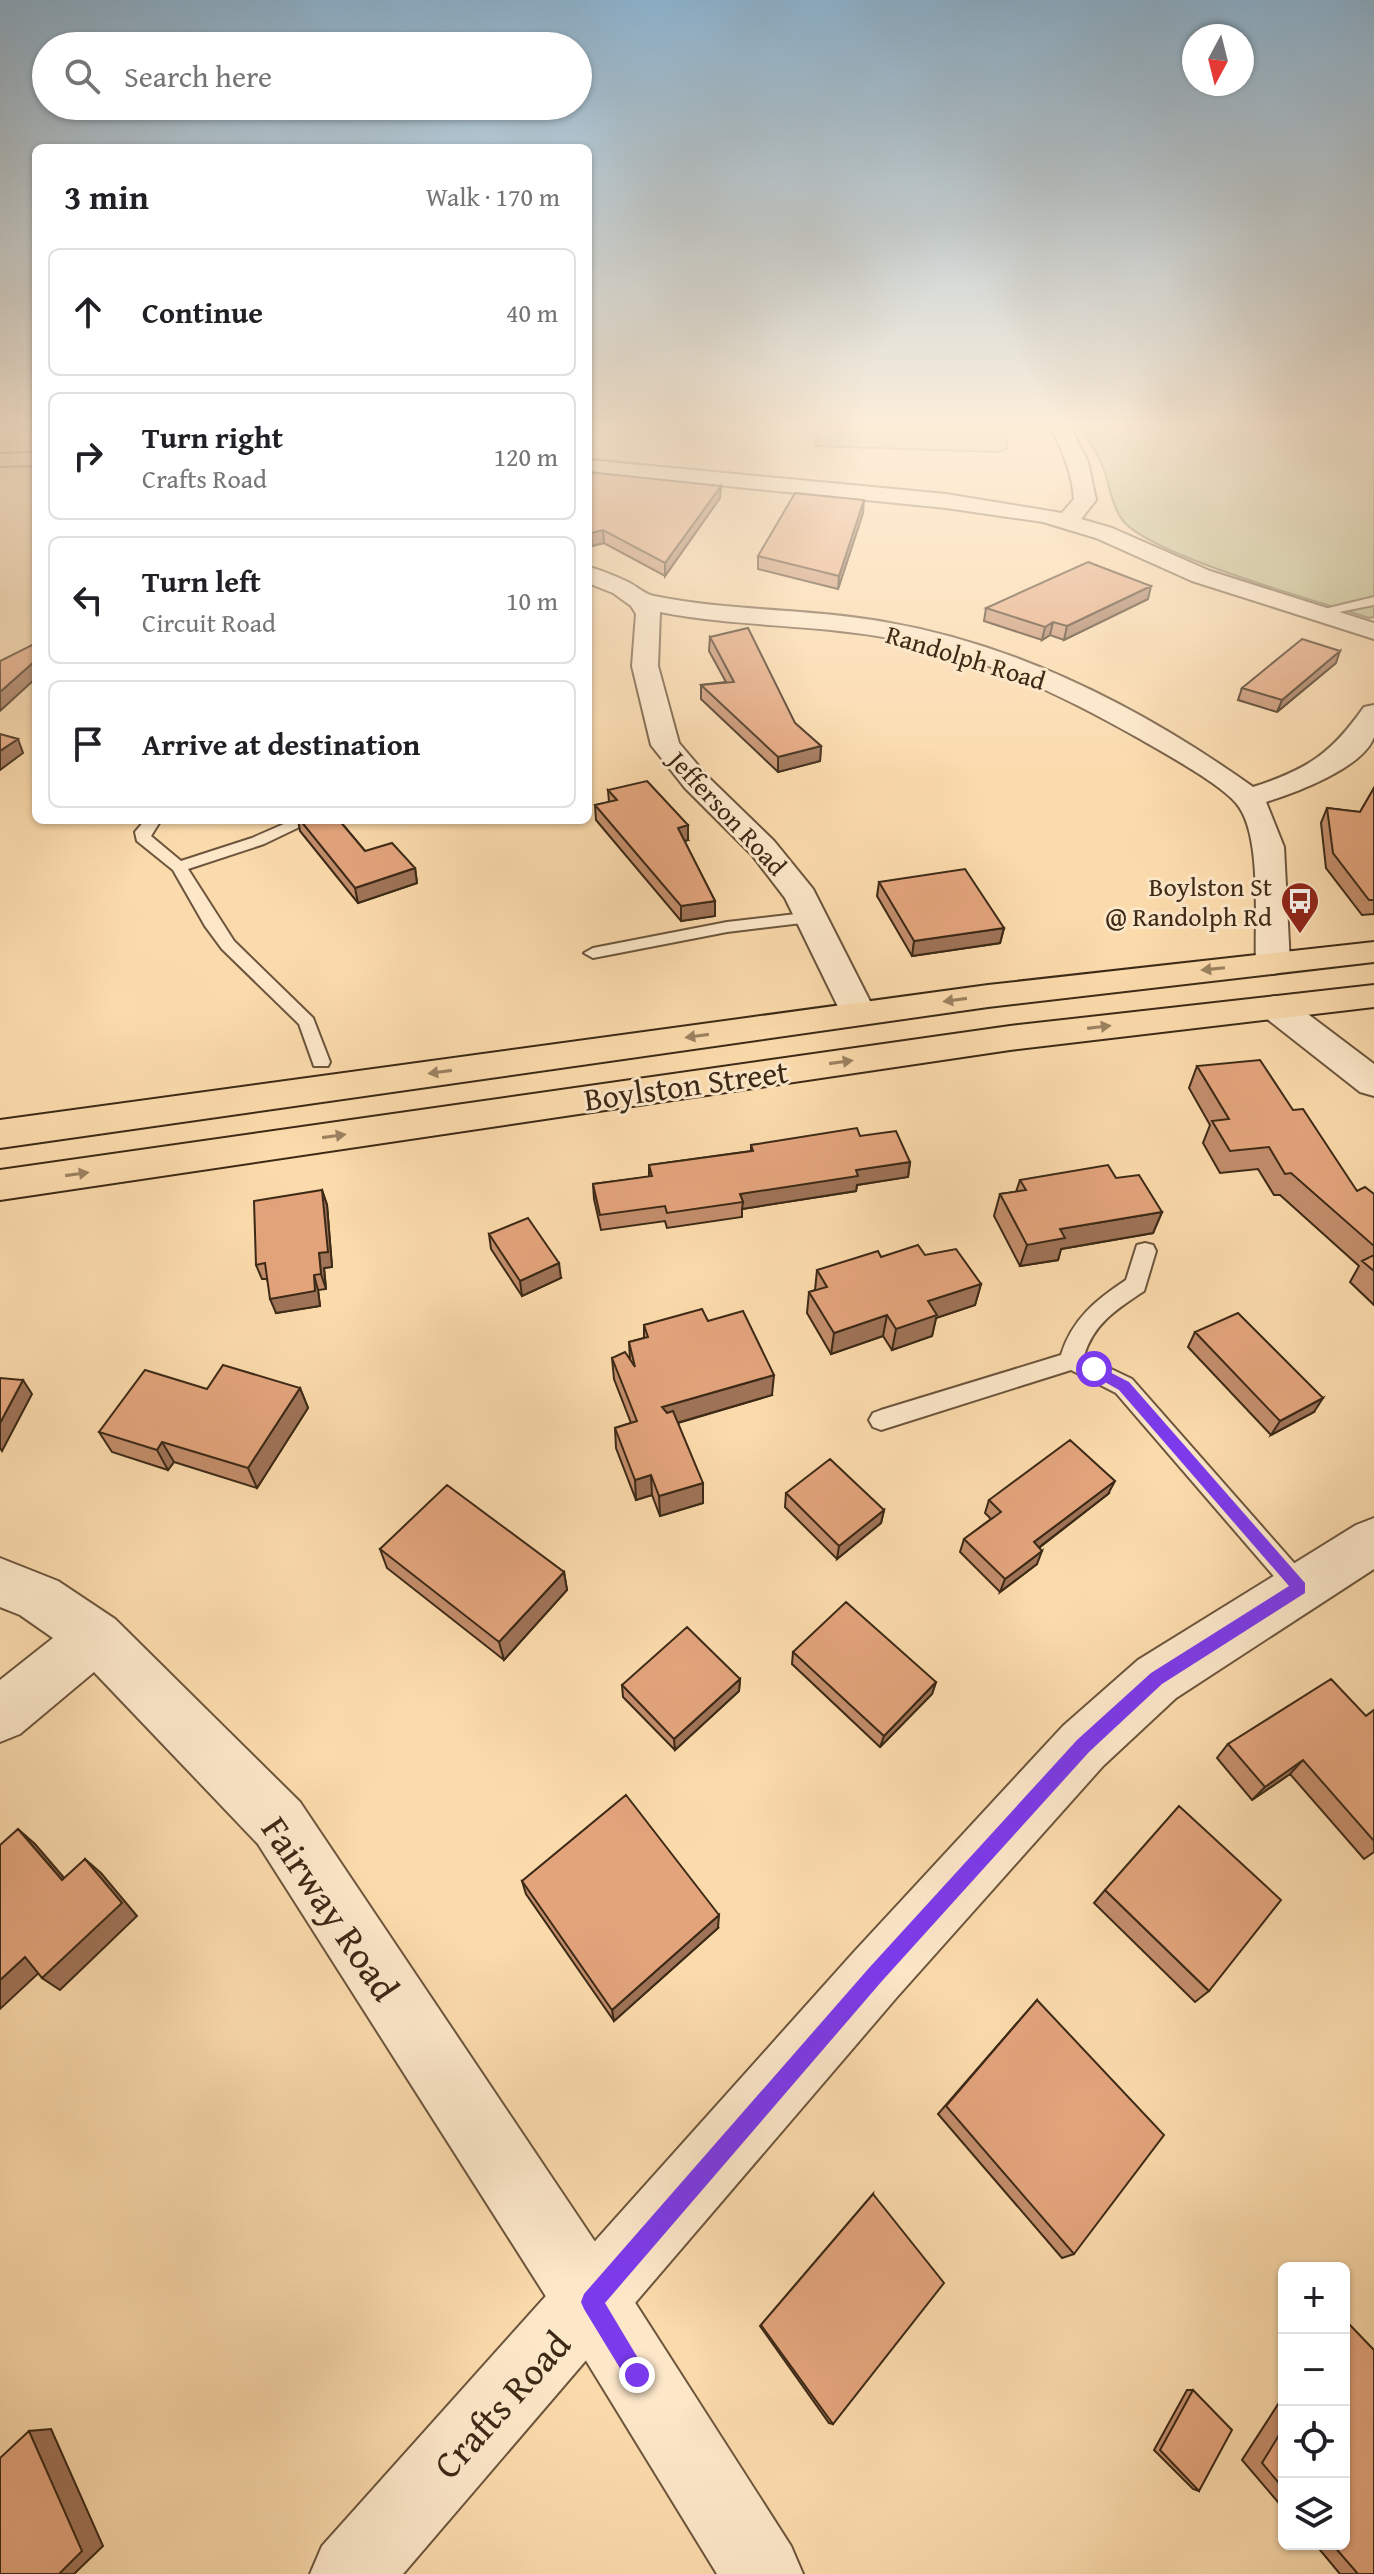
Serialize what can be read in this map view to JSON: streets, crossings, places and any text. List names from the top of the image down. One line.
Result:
{"streets":{"highway":["Boylston Street"],"street":["Randolph Road","Jefferson Road","Fairway Road","Crafts Road"]},"crossings":[["Randolph Road","Jefferson Road"],["Jefferson Road","Boylston Street"],["Fairway Road","Crafts Road"]],"places":{"bus stop":["Boylston St @ Randolph Rd"]},"north":"bottom","page":{"search":"Search here","heading":["3 min","Walk · 170 m"],"list":[["Continue","40 m"],["Turn right","Crafts Road","120 m"],["Turn left","Circuit Road","10 m"],"Arrive at destination"],"map_buttons":["+","−"]}}
